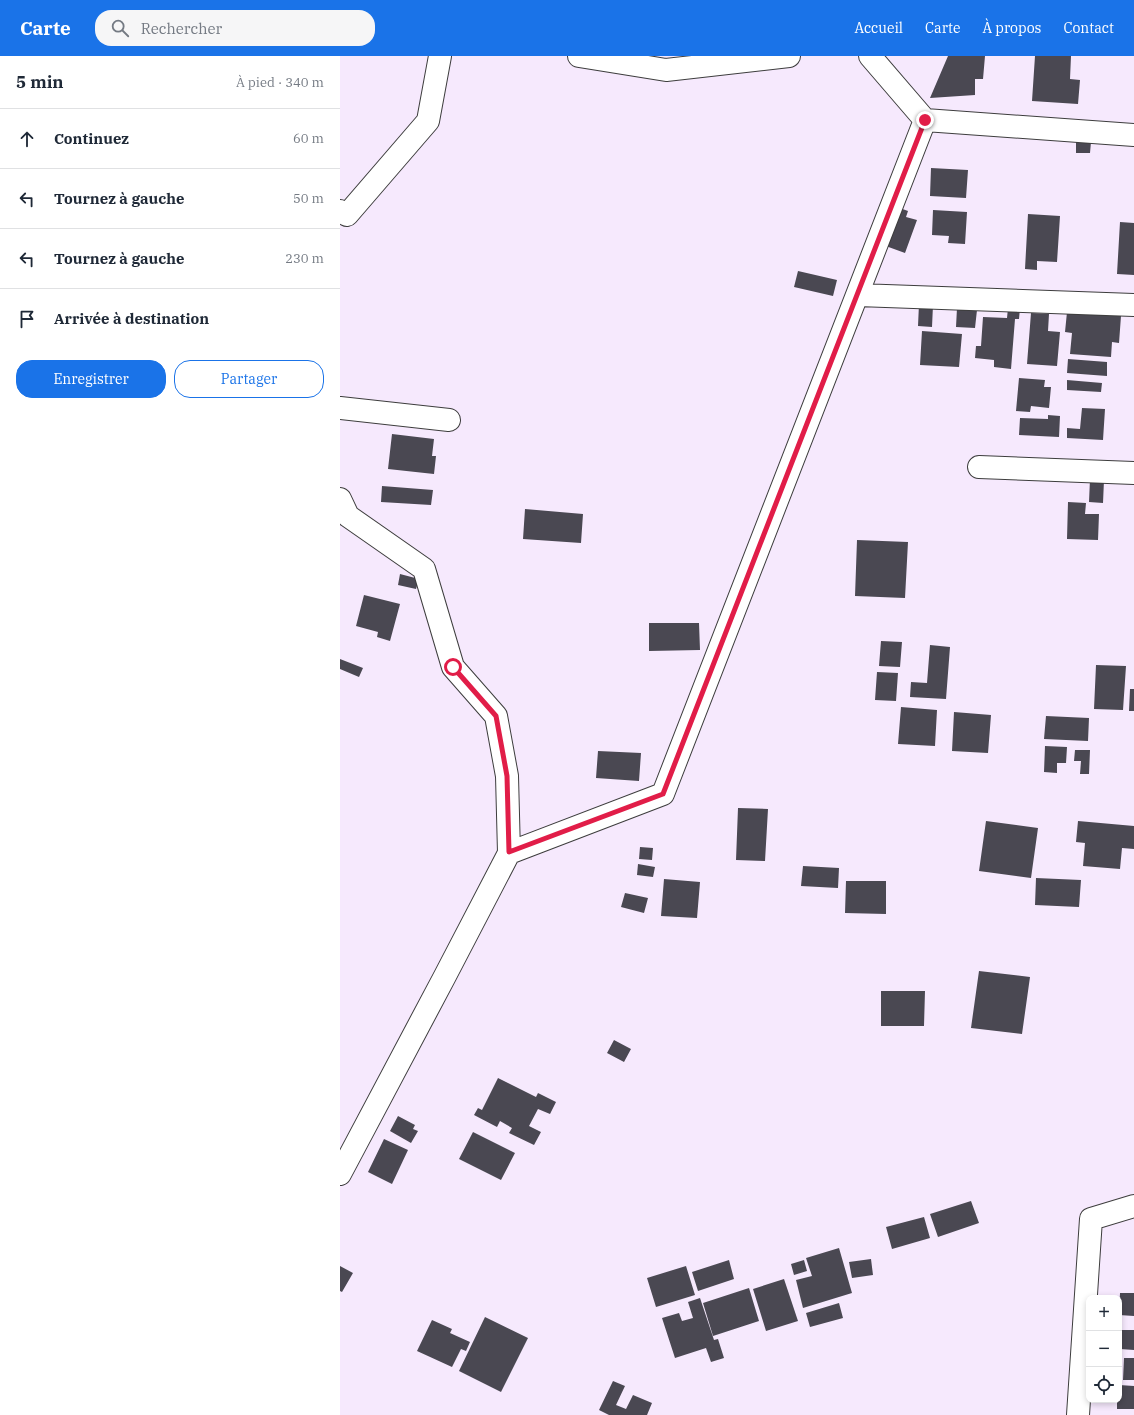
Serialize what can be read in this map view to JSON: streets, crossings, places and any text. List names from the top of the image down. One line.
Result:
{"page":{"header":"Carte","search":"Rechercher","nav":["Accueil","Carte","À propos","Contact"],"heading":["5 min","À pied · 340 m"],"list":[["Continuez","60 m"],["Tournez à gauche","50 m"],["Tournez à gauche","230 m"],"Arrivée à destination"],"buttons":["Enregistrer","Partager"],"map_buttons":["+","−"]}}
